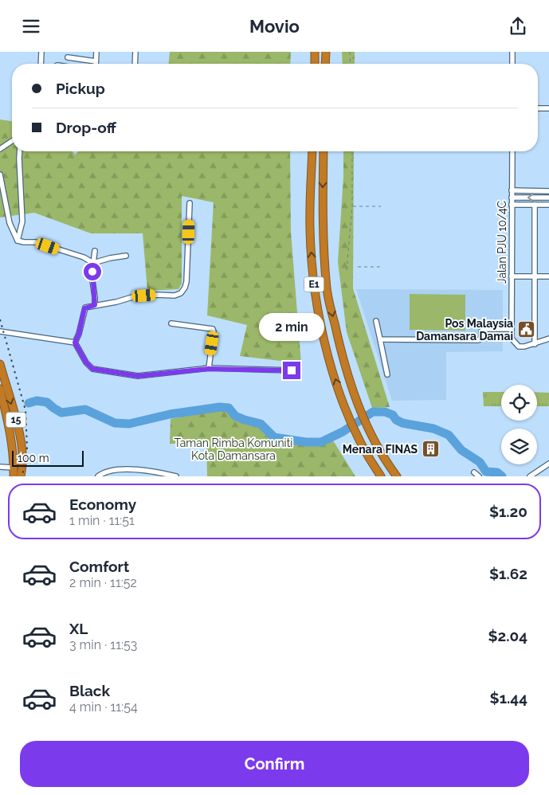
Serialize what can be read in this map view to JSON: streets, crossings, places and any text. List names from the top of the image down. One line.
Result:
{"streets":{"highway":["E1","15"],"street":["Jalan PJU 10/4C"]},"parks":["Taman Rimba Komuniti Kota Damansara"],"places":{"public building":["Pos Malaysia Damansara Damai"],"building":["Menara FINAS"]},"scale_bar":"100 m","page":{"header":"Movio","banner":["Pickup","Drop-off"],"bubble":"2 min","scale":"100 m","list":[{"name":"Economy","note":"1 min · 11:51","value":"$1.20"},{"name":"Comfort","note":"2 min · 11:52","value":"$1.62"},{"name":"XL","note":"3 min · 11:53","value":"$2.04"},{"name":"Black","note":"4 min · 11:54","value":"$1.44"}],"buttons":"Confirm"}}
